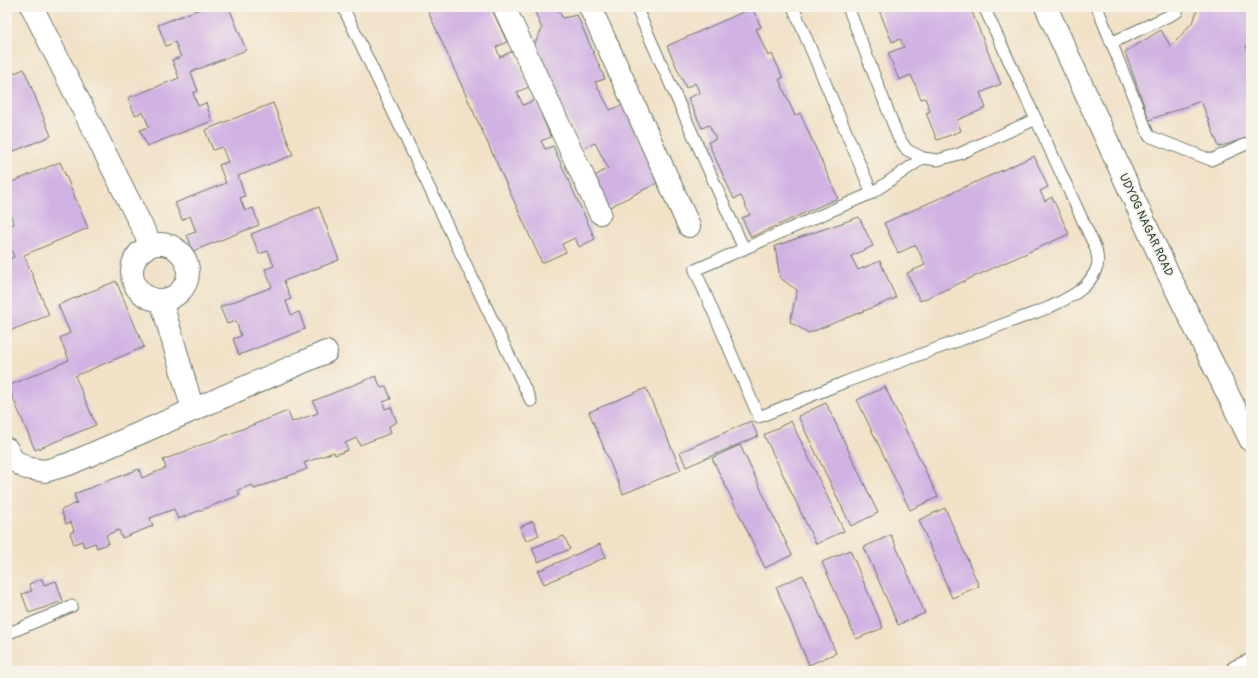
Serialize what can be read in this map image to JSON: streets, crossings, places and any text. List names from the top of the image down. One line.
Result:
{"streets":{"street":["UDYOG NAGAR ROAD"]}}
